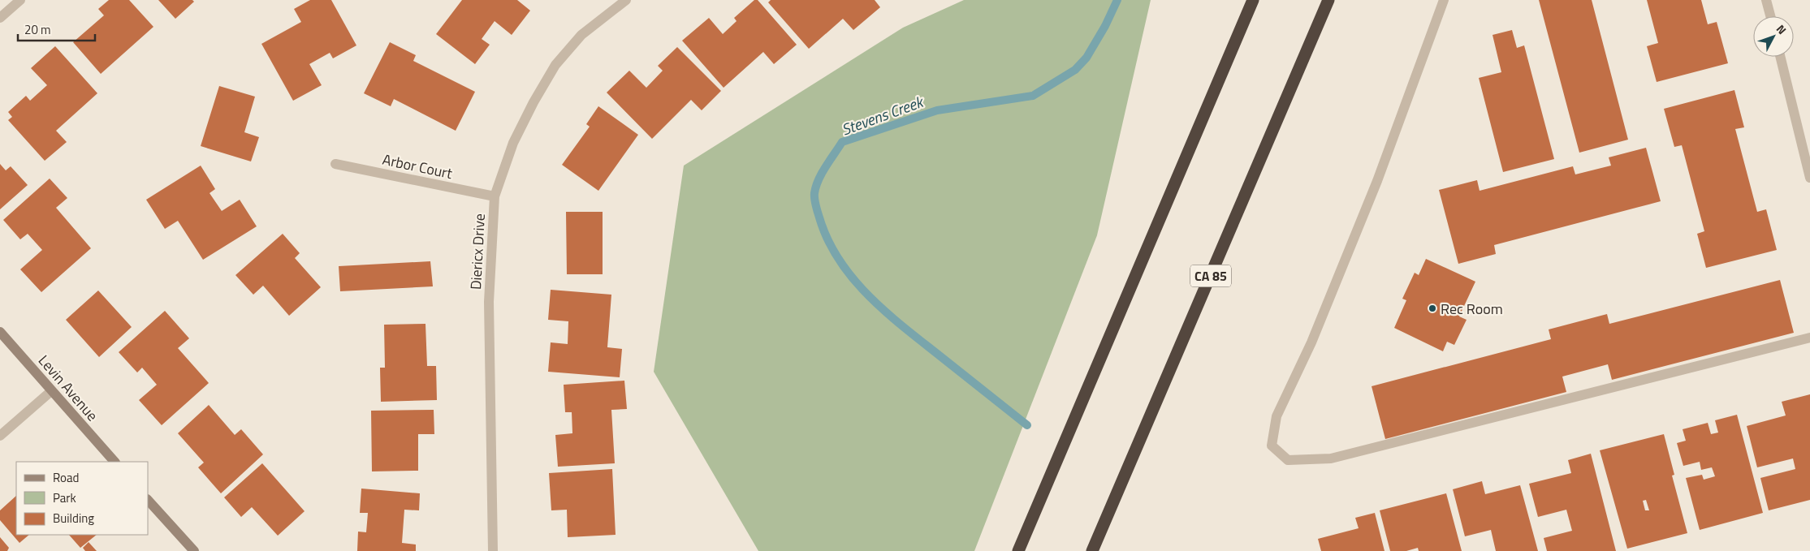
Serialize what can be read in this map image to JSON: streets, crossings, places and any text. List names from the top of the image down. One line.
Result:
{"streets":{"highway":["CA 85"],"street":["Arbor Court","Diericx Drive","Levin Avenue"]},"crossings":[["Arbor Court","Diericx Drive"]],"water":["Stevens Creek"],"places":["Rec Room"],"legend":["Road","Park","Building"],"scale_bar":"20 m","north":"top right"}
